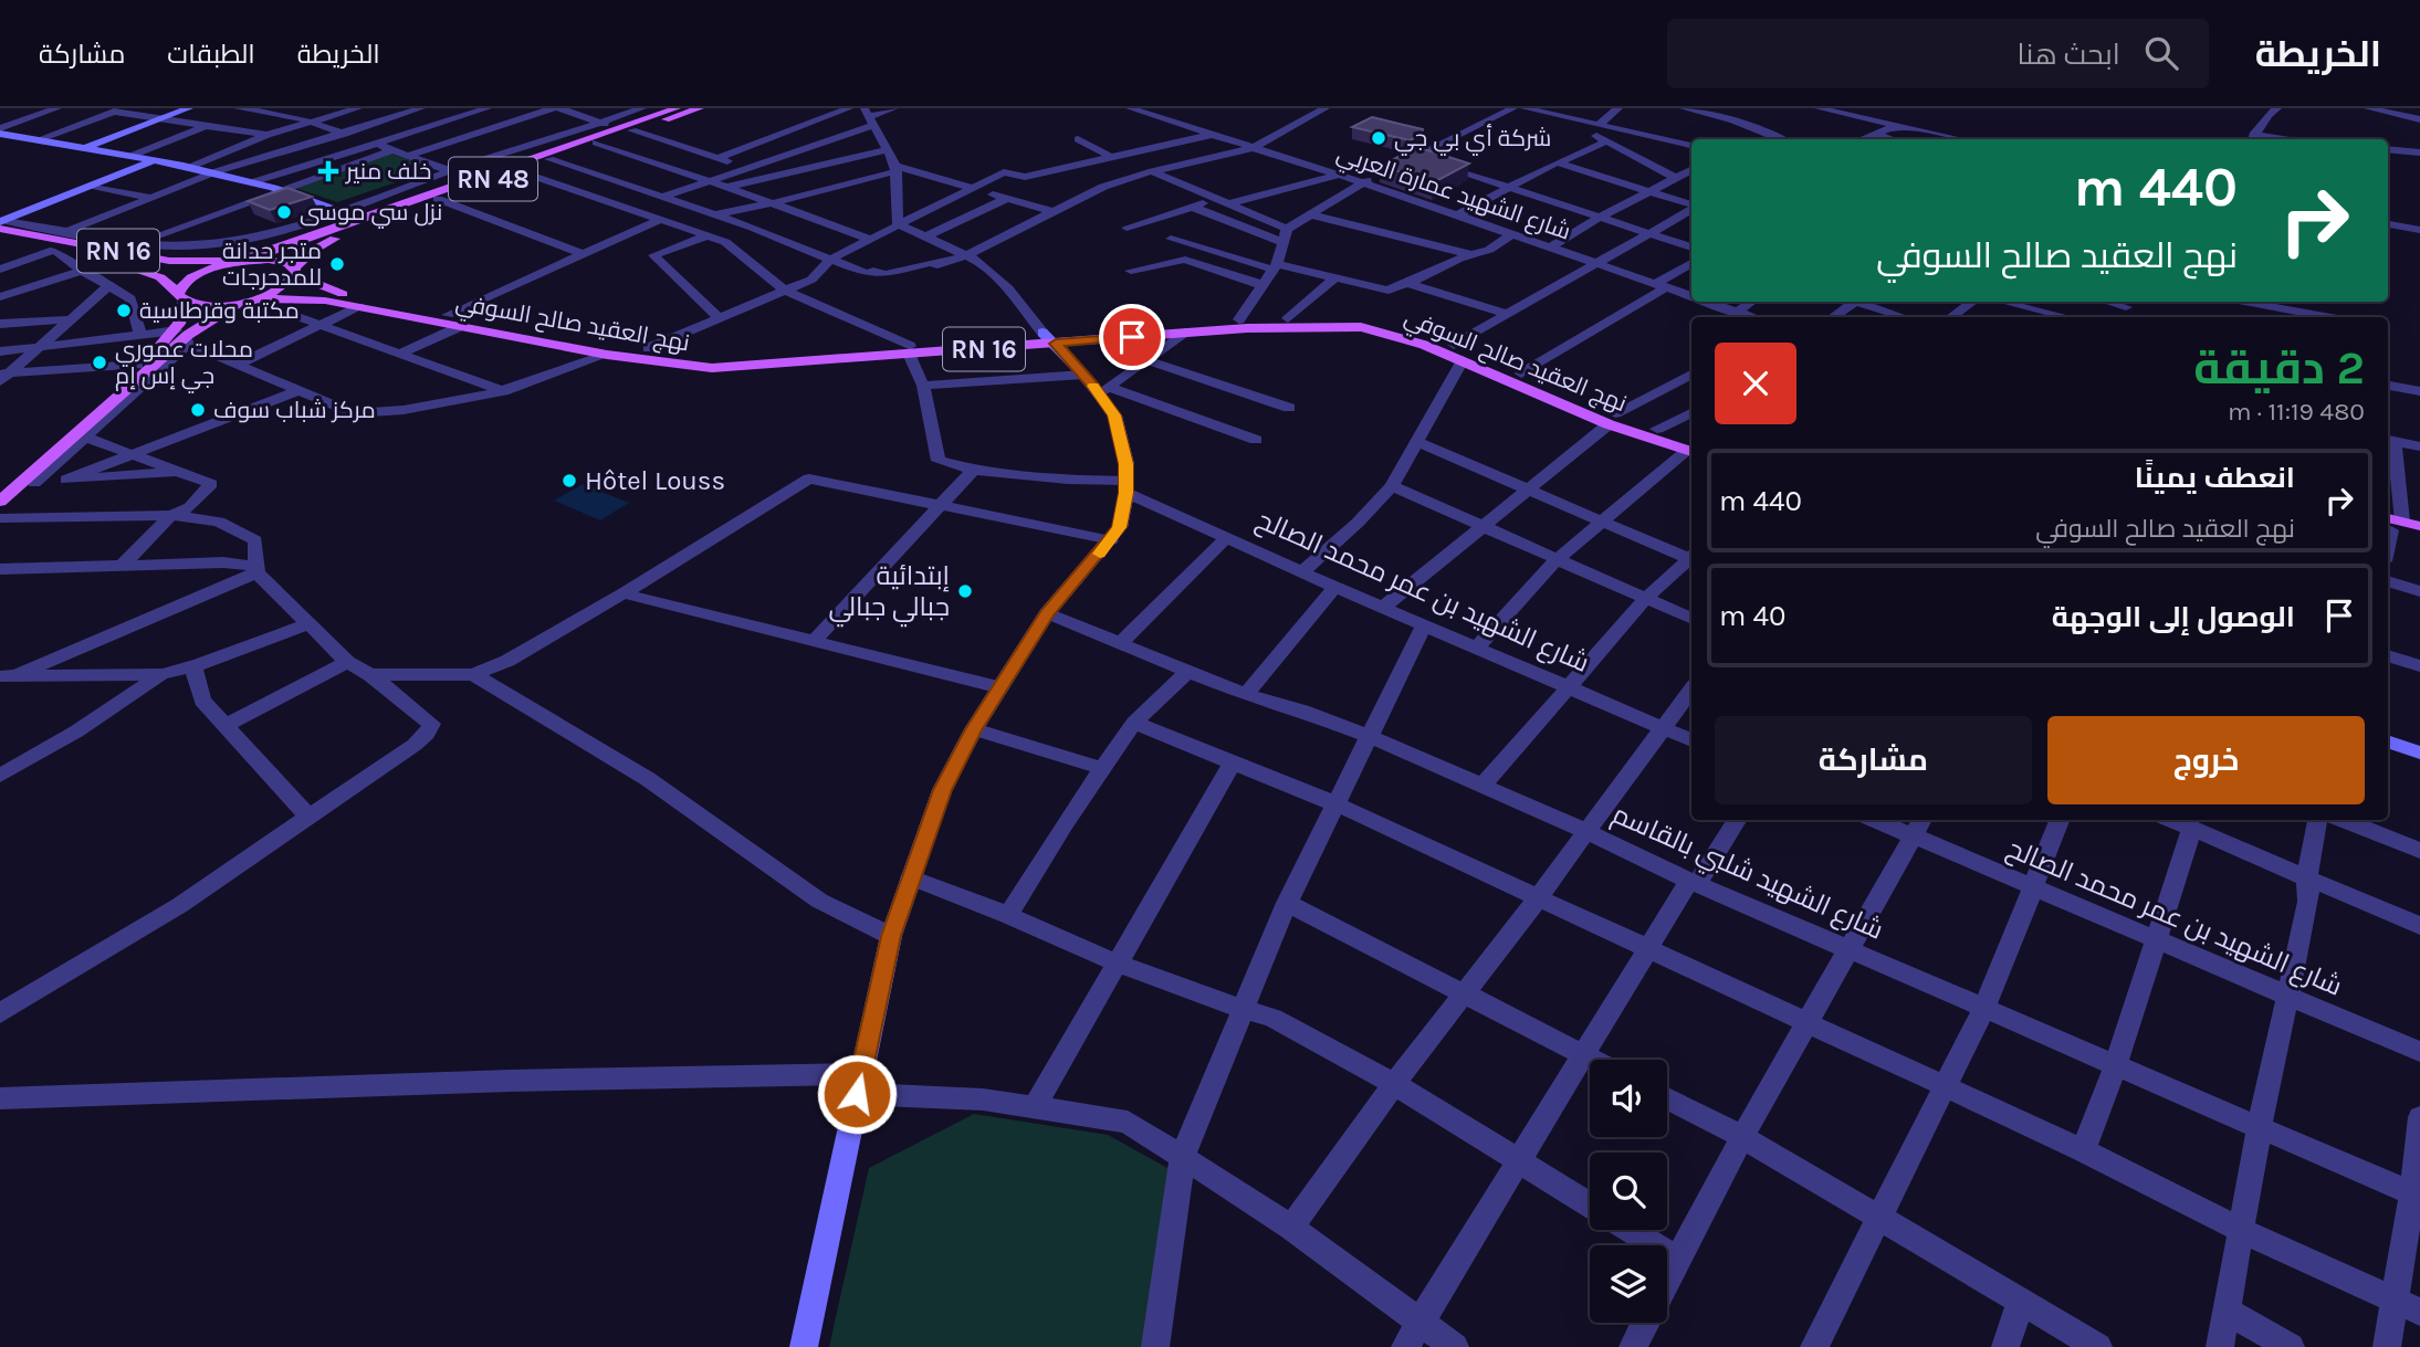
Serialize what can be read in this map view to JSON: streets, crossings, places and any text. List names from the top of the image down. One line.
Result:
{"streets":{"main road":["RN 48","RN 16","نهج العقيد صالح السوفي"],"street":["شارع الشهيد عمارة العربي","شارع الشهيد بن عمر محمد الصالح","شارع الشهيد شلبي بالقاسم"]},"crossings":[["RN 48","RN 16"],["RN 48","نهج العقيد صالح السوفي"],["RN 16","نهج العقيد صالح السوفي"]],"places":{"other":["شركة أي بي جي","نزل سي موسى","متجر حدانة للمدحرجات","مكتبة وقرطاسية","محلات عموري جي إس إم","مركز شباب سوف","Hôtel Louss","إبتدائية جبالي جبالي"],"health":["خلف منير"]},"page":{"header":"الخريطة","search":"ابحث هنا","nav":["الخريطة","الطبقات","مشاركة"],"turn":["440 m","نهج العقيد صالح السوفي"],"heading":["2 دقيقة","480 m · 11:19"],"list":[{"name":"انعطف يمينًا","note":"نهج العقيد صالح السوفي","value":"440 m"},{"name":"الوصول إلى الوجهة","value":"40 m"}],"buttons":["خروج","مشاركة"]}}
